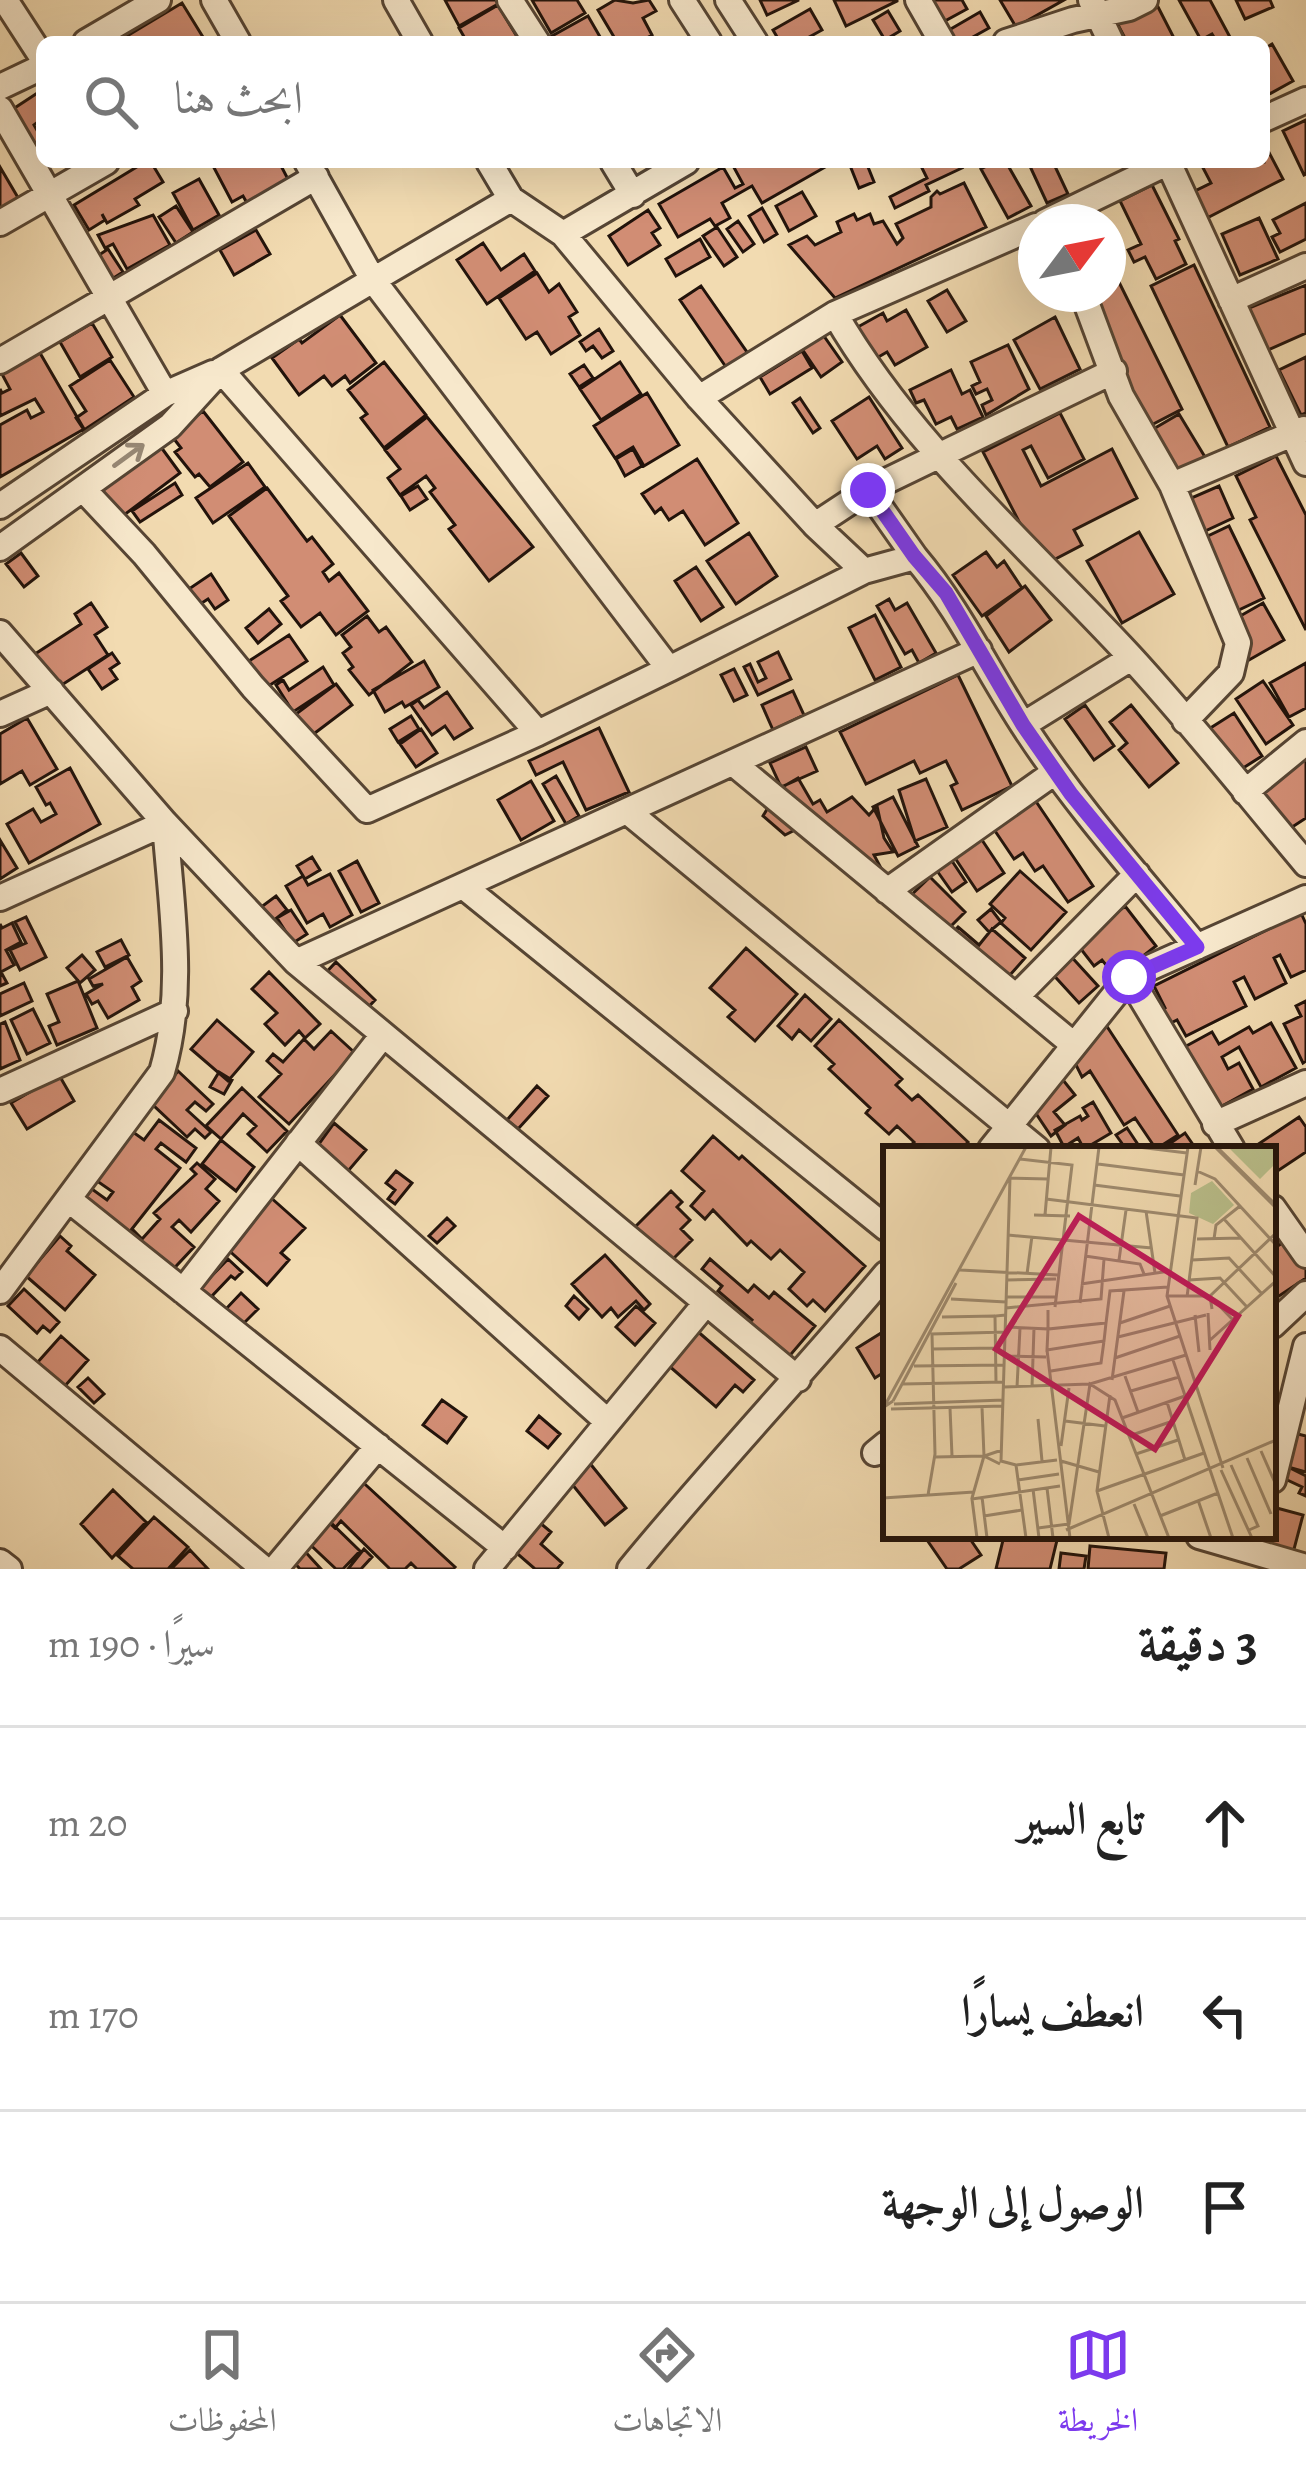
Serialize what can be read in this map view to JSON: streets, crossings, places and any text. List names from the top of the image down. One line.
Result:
{"north":"top right","page":{"search":"ابحث هنا","heading":["3 دقيقة","سيرًا · 190 m"],"list":[["تابع السير","20 m"],["انعطف يسارًا","170 m"],"الوصول إلى الوجهة"],"nav":["الخريطة","الاتجاهات","المحفوظات"]}}
